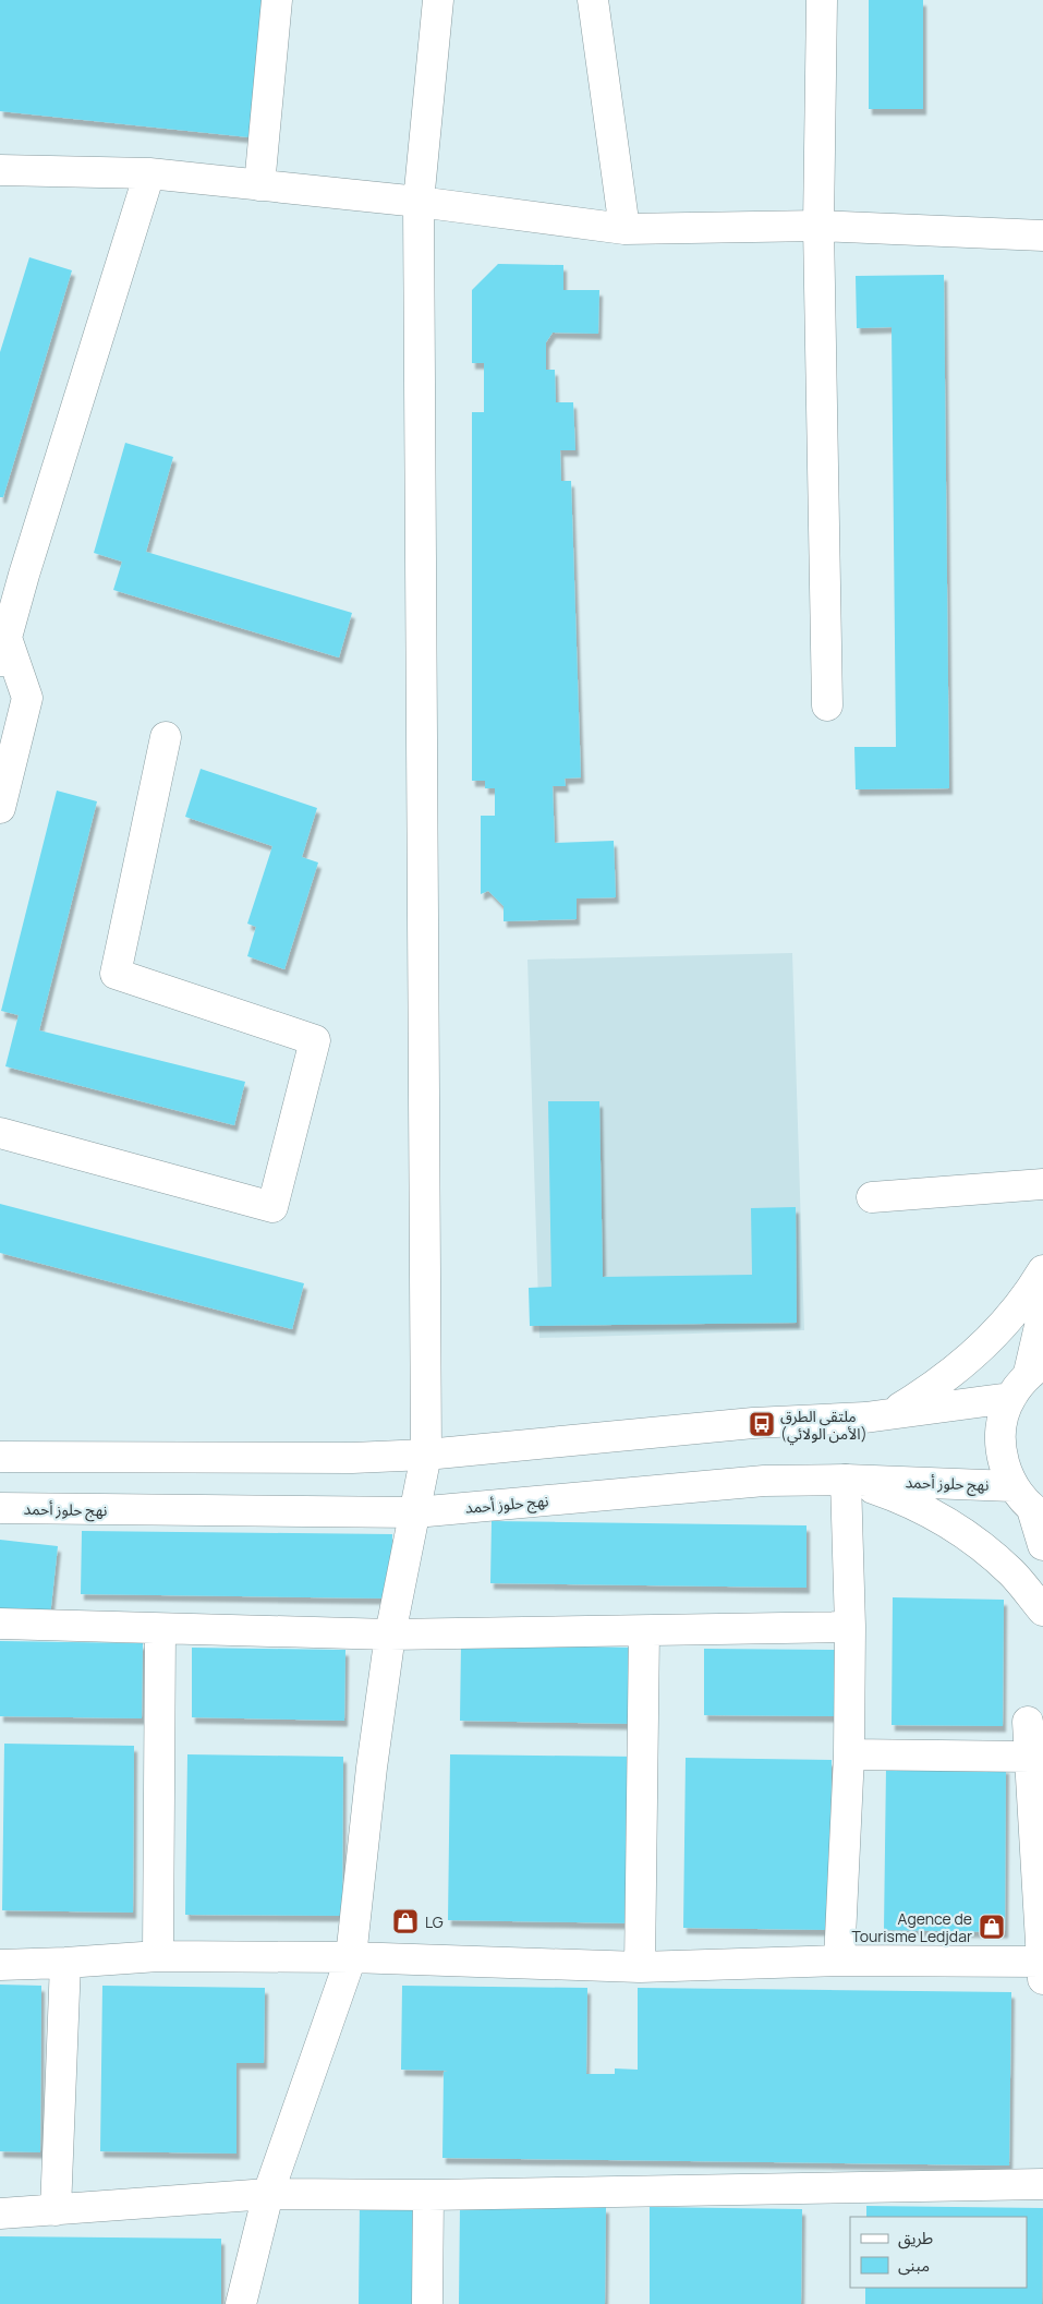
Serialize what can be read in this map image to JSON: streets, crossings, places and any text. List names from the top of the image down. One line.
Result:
{"streets":{"street":["نهج حلوز أحمد"]},"places":{"bus stop":["ملتقى الطرق (الأمن الولائي)"],"shop":["LG","Agence de Tourisme Ledjdar"]},"legend":["طريق","مبنى"]}
